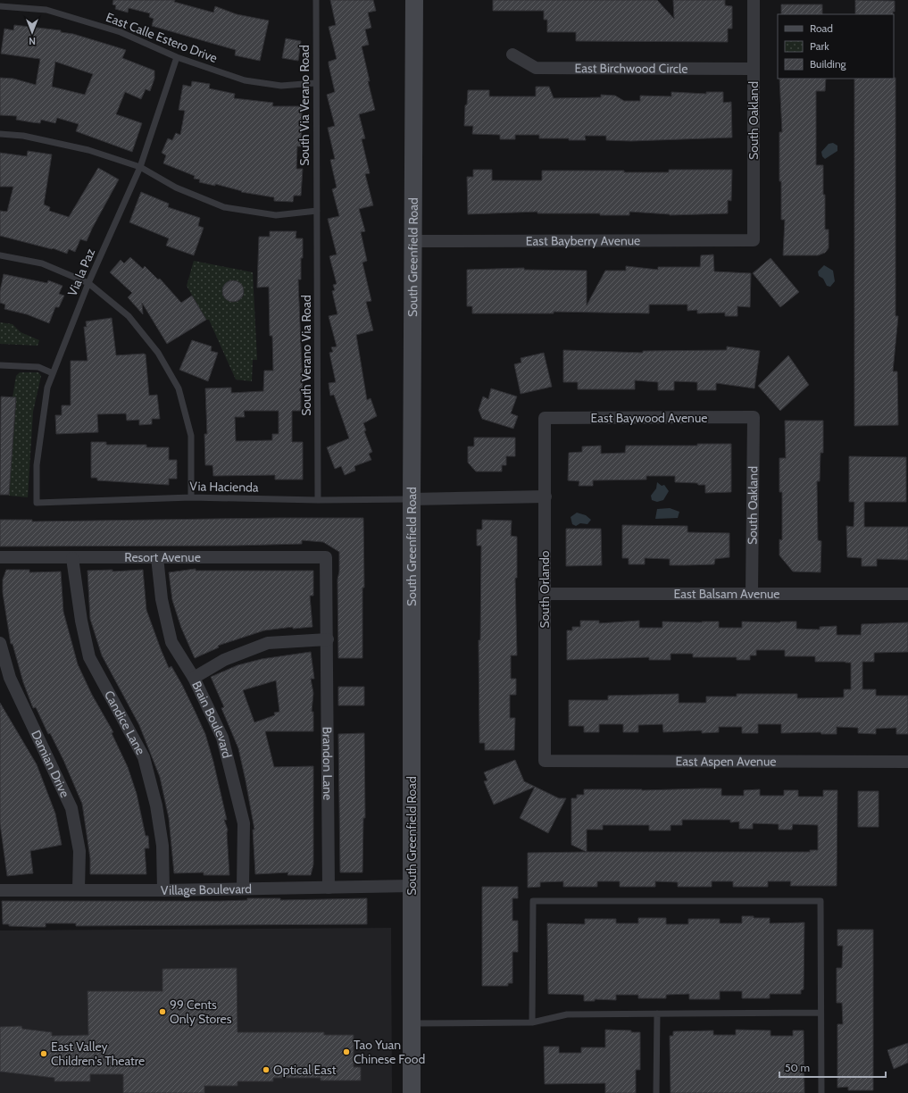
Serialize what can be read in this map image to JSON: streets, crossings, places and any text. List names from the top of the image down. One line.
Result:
{"streets":{"main road":["South Greenfield Road"],"street":["East Birchwood Circle","South Oakland","East Bayberry Avenue","East Baywood Avenue","Resort Avenue","South Orlando","East Balsam Avenue","Brain Boulevard","Candice Lane","East Aspen Avenue","Damian Drive","Brandon Lane","Village Boulevard"],"lane":["East Calle Estero Drive","South Via Verano Road","Via la Paz","South Verano Via Road","Via Hacienda"]},"crossings":[["East Calle Estero Drive","South Via Verano Road"],["East Calle Estero Drive","Via la Paz"],["East Birchwood Circle","South Oakland"],["South Via Verano Road","South Verano Via Road"],["South Oakland","East Bayberry Avenue"],["South Oakland","East Baywood Avenue"],["South Oakland","East Balsam Avenue"],["East Bayberry Avenue","South Greenfield Road"],["South Greenfield Road","Via Hacienda"],["South Greenfield Road","Village Boulevard"],["Via la Paz","Via Hacienda"],["South Verano Via Road","Via Hacienda"],["East Baywood Avenue","South Orlando"],["Resort Avenue","Brain Boulevard"],["Resort Avenue","Candice Lane"],["Resort Avenue","Brandon Lane"],["South Orlando","East Balsam Avenue"],["South Orlando","East Aspen Avenue"],["Brain Boulevard","Village Boulevard"],["Candice Lane","Village Boulevard"],["Damian Drive","Village Boulevard"],["Brandon Lane","Village Boulevard"]],"places":["99 Cents Only Stores","Tao Yuan Chinese Food","East Valley Children's Theatre","Optical East"],"legend":["Road","Park","Building"],"scale_bar":"50 m","north":"bottom"}
